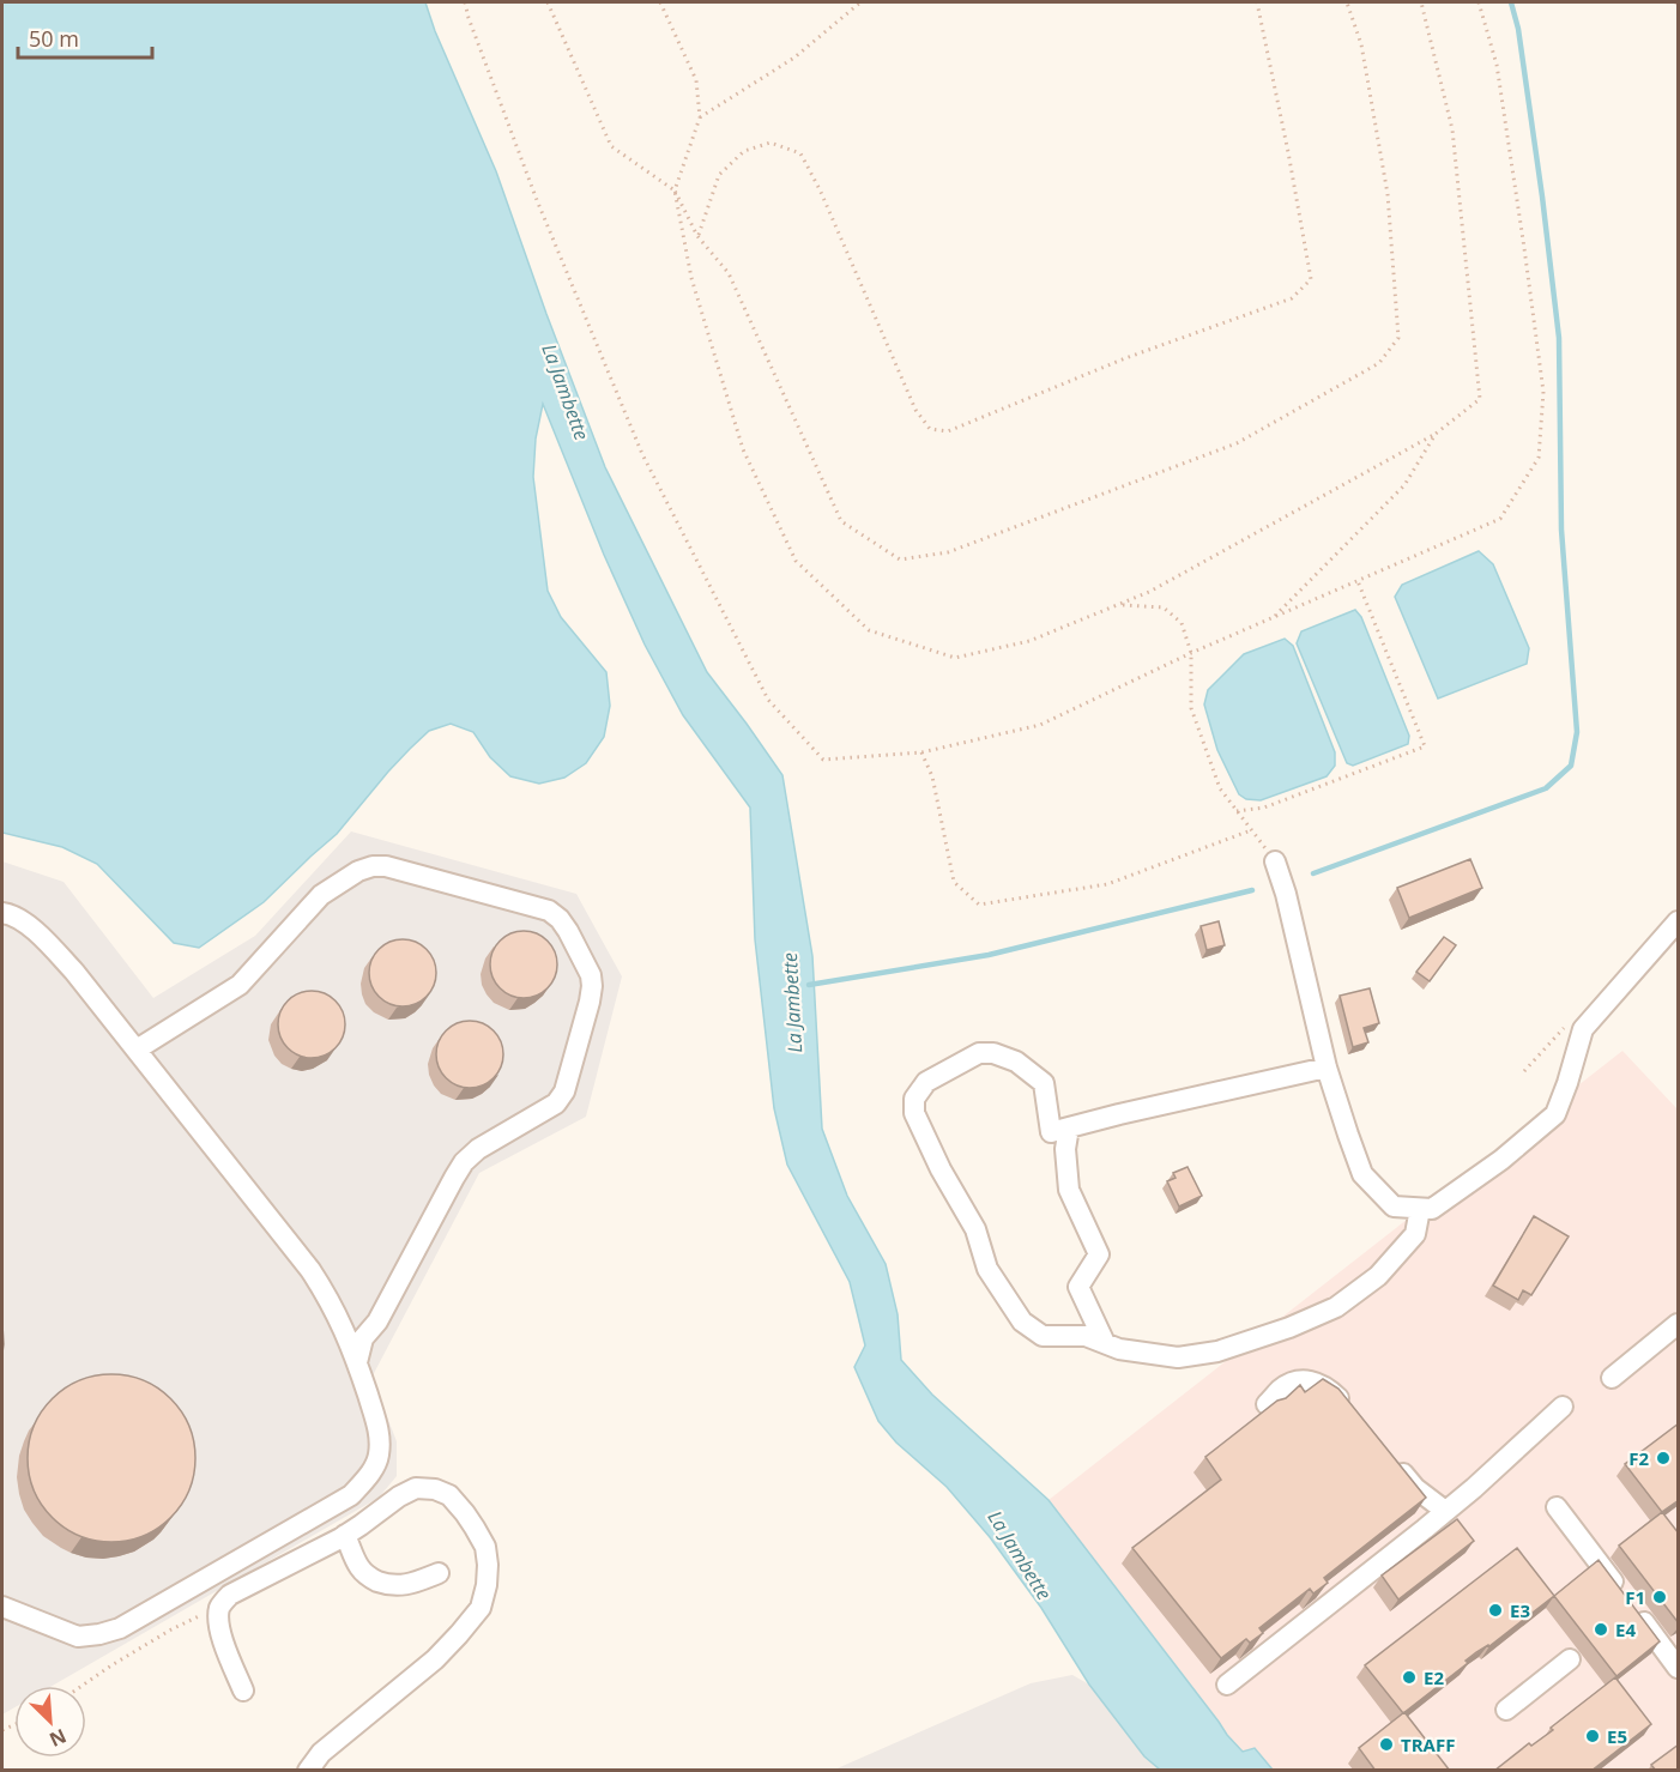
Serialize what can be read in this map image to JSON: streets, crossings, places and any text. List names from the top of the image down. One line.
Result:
{"water":["La Jambette"],"places":["F2","F1","E3","E4","E2","E5","TRAFF"],"scale_bar":"50 m","north":"bottom right"}
